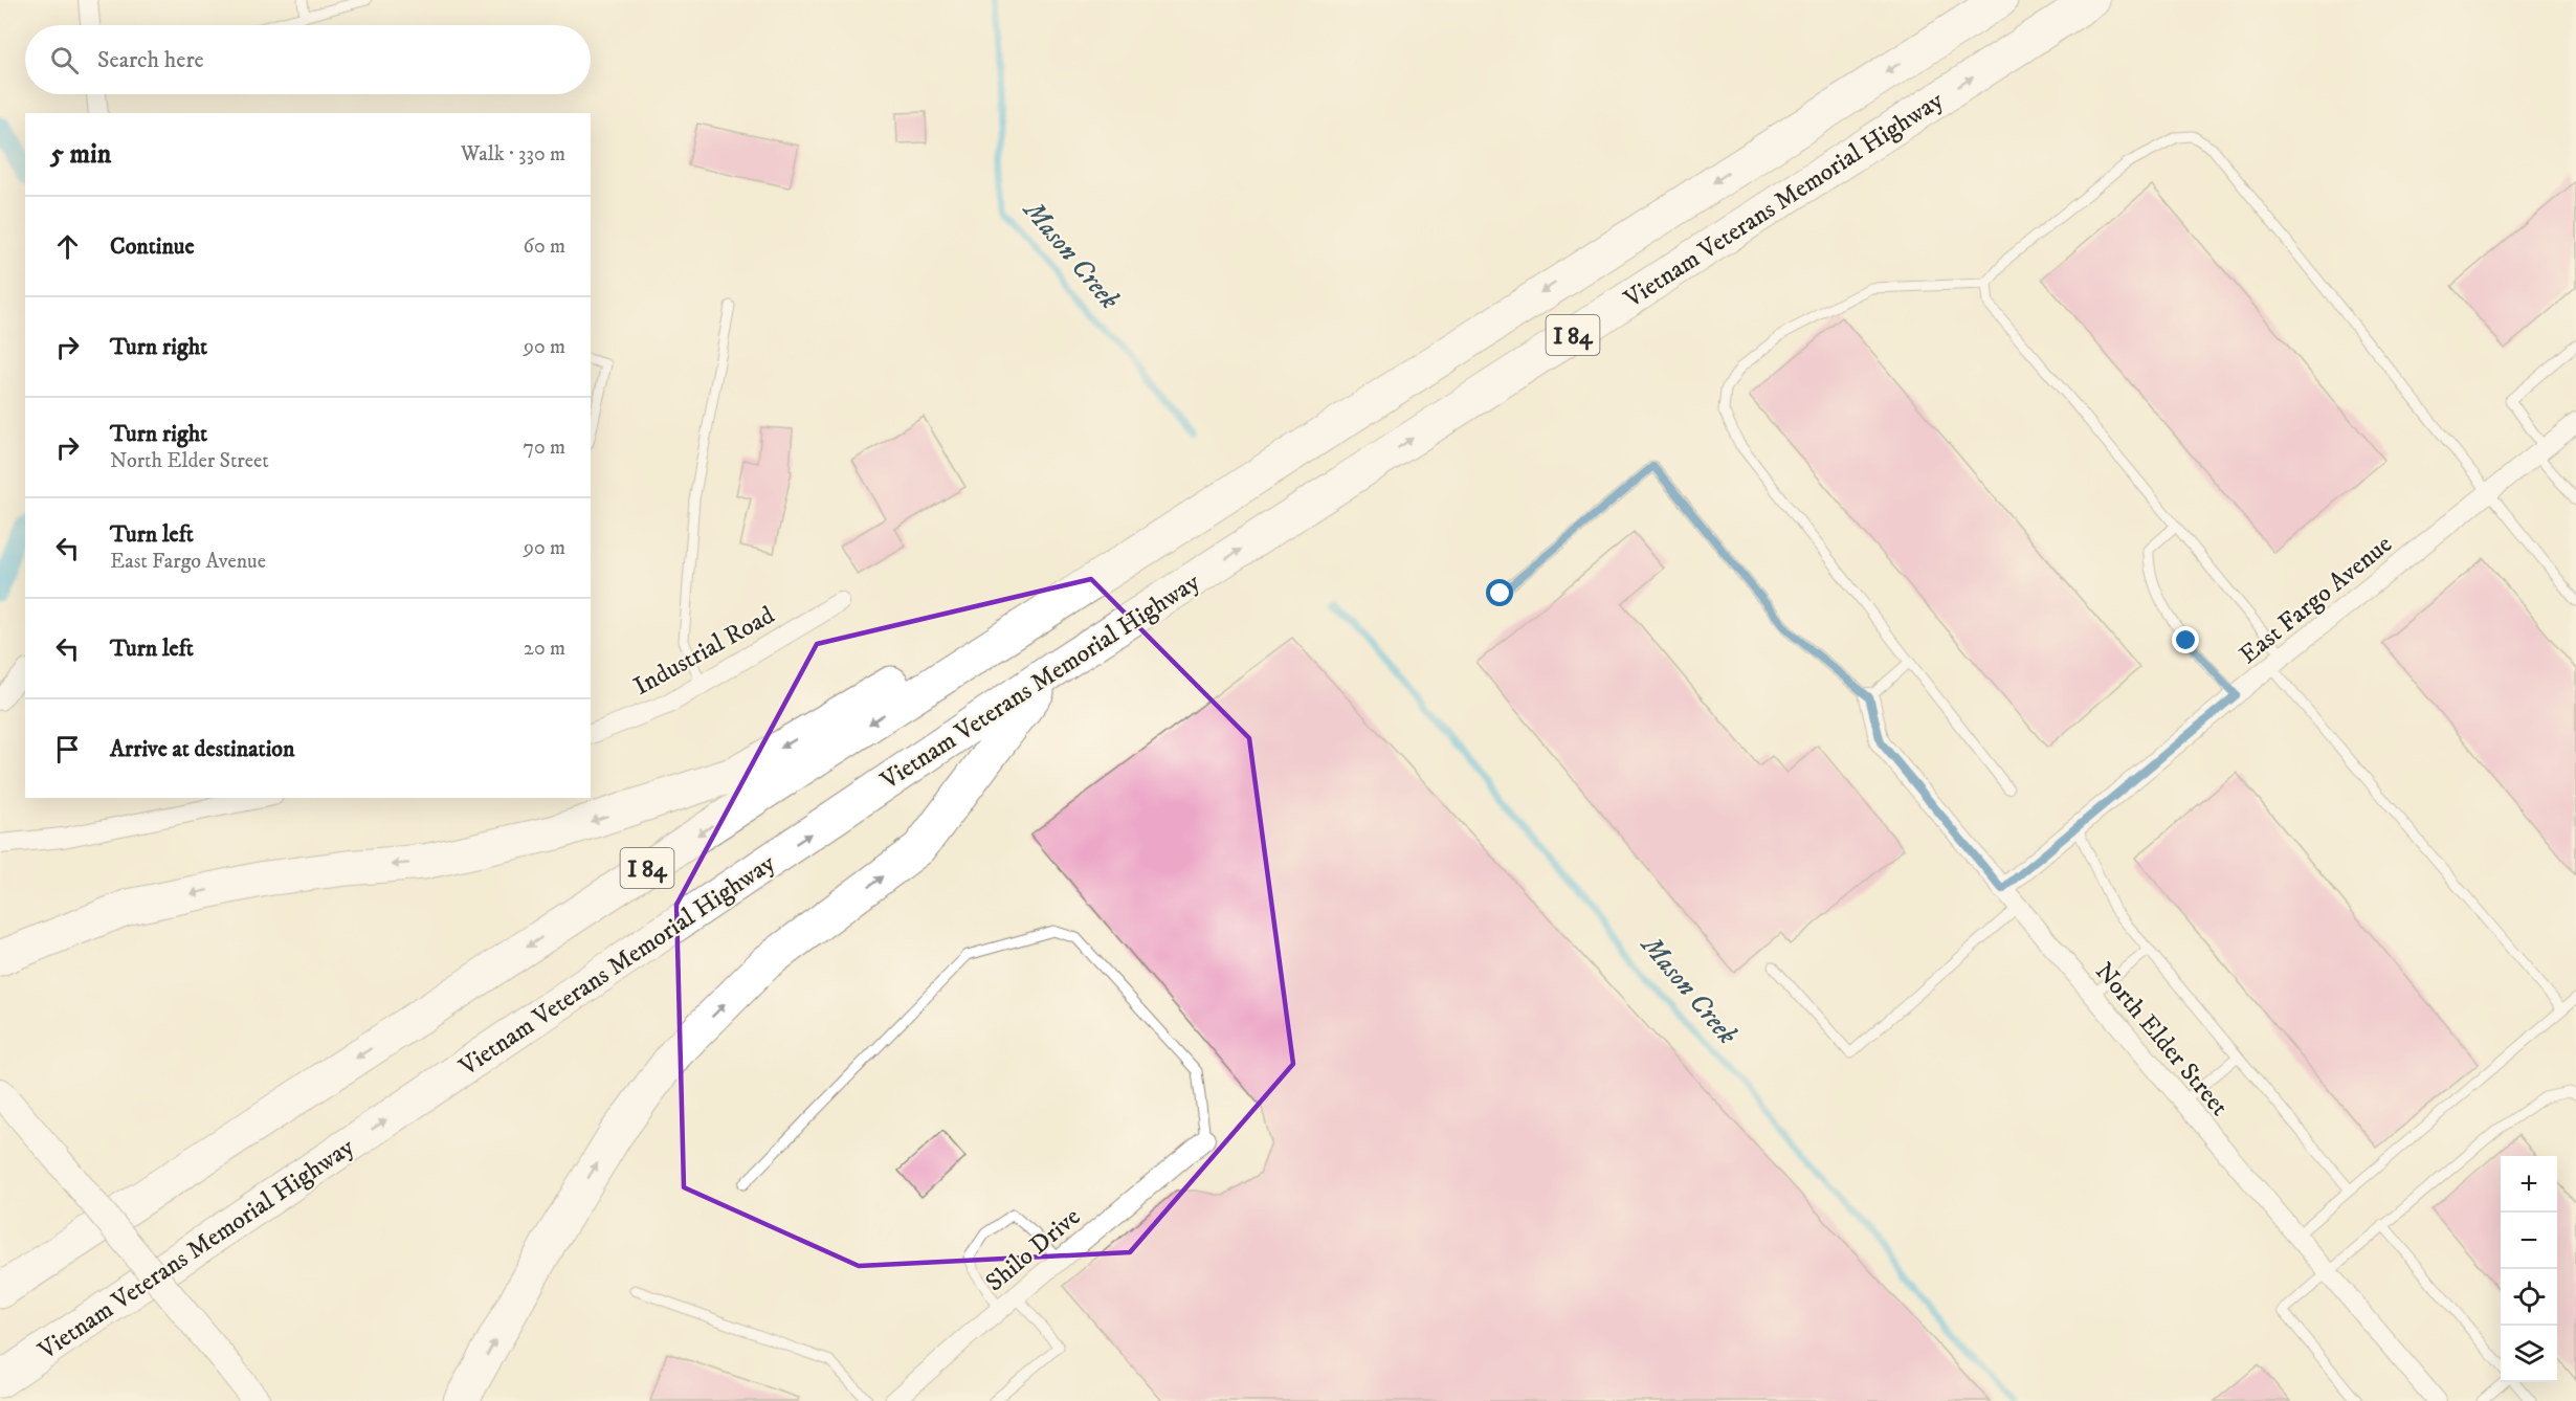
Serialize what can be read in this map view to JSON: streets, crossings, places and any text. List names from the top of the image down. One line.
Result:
{"streets":{"highway":["Vietnam Veterans Memorial Highway","I 84"],"street":["East Fargo Avenue","Industrial Road","North Elder Street","Shilo Drive"]},"crossings":[["East Fargo Avenue","North Elder Street"]],"water":["Mason Creek"],"page":{"search":"Search here","heading":["5 min","Walk · 330 m"],"list":[["Continue","60 m"],["Turn right","90 m"],["Turn right","North Elder Street","70 m"],["Turn left","East Fargo Avenue","90 m"],["Turn left","20 m"],"Arrive at destination"],"map_buttons":["+","−"]}}
